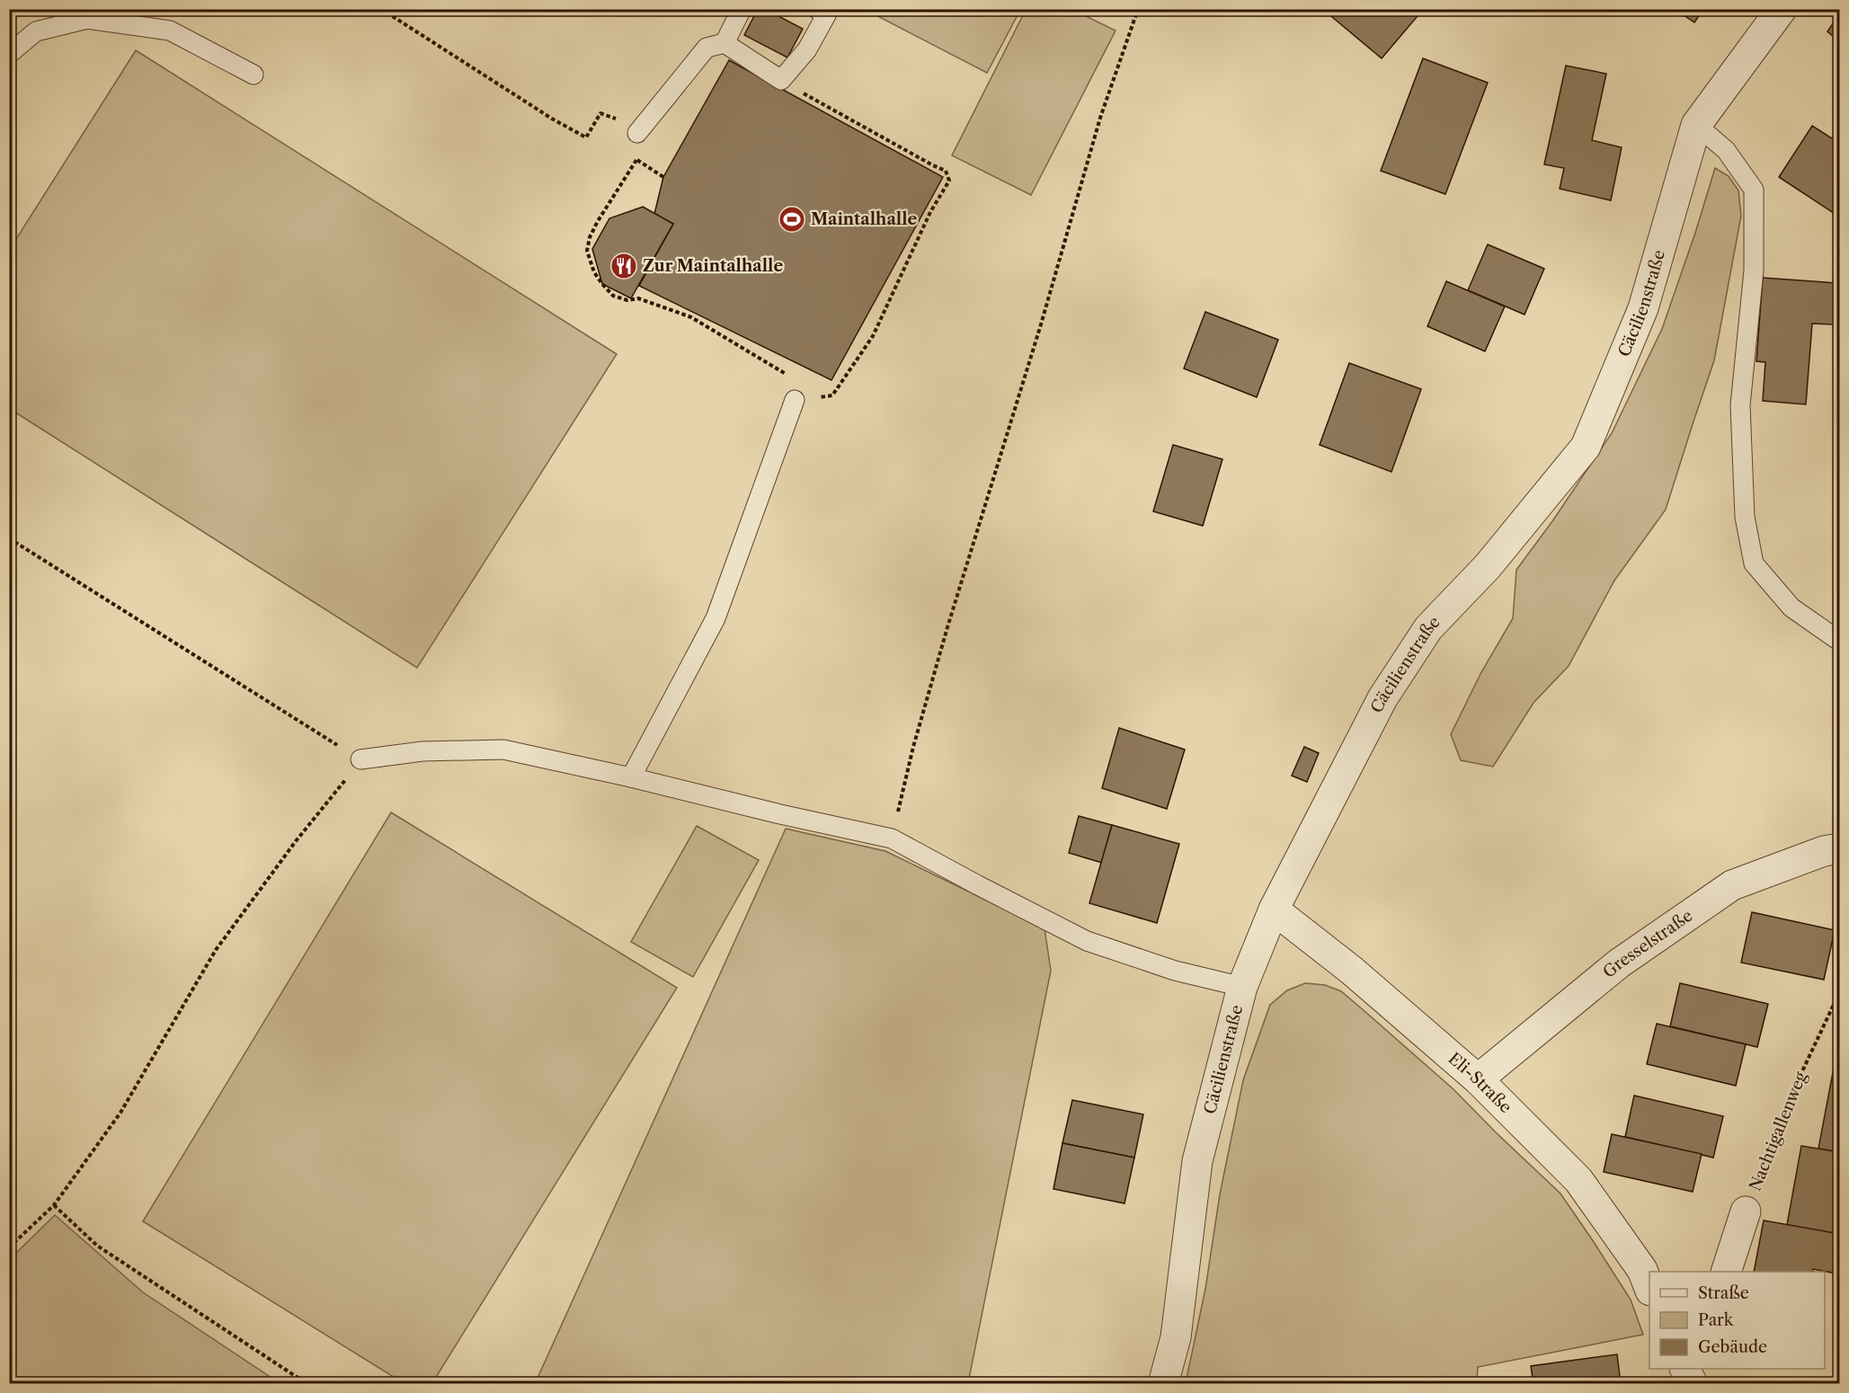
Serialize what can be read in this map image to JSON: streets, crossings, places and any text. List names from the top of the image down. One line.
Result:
{"streets":{"street":["Cäcilienstraße","Gresselstraße","Eli-Straße","Nachtigallenweg"]},"crossings":[["Cäcilienstraße","Eli-Straße"],["Gresselstraße","Eli-Straße"]],"places":{"sports":["Maintalhalle"],"restaurant":["Zur Maintalhalle"]},"legend":["Straße","Park","Gebäude"]}
